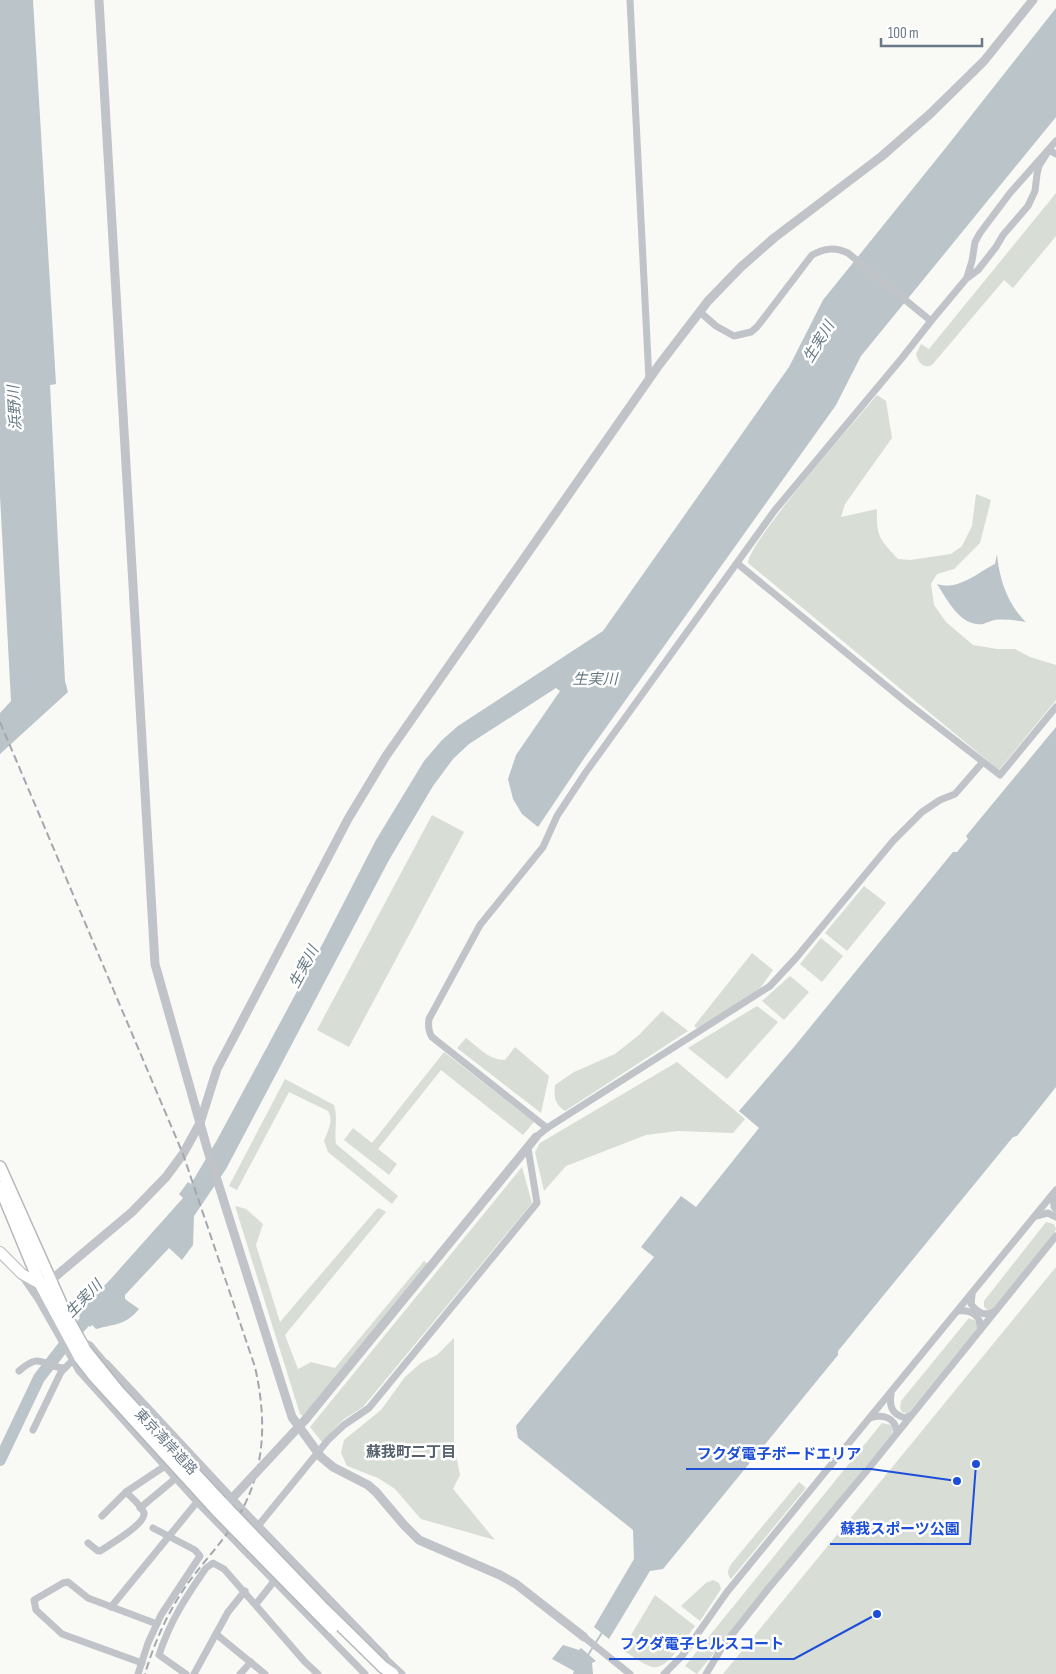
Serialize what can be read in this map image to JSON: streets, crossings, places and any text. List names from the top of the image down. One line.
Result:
{"streets":{"highway":["東京湾岸道路"]},"districts":["蘇我町二丁目"],"water":["生実川","浜野川"],"places":["蘇我スポーツ公園","フクダ電子ボードエリア","フクダ電子ヒルスコート"],"scale_bar":"100 m"}
